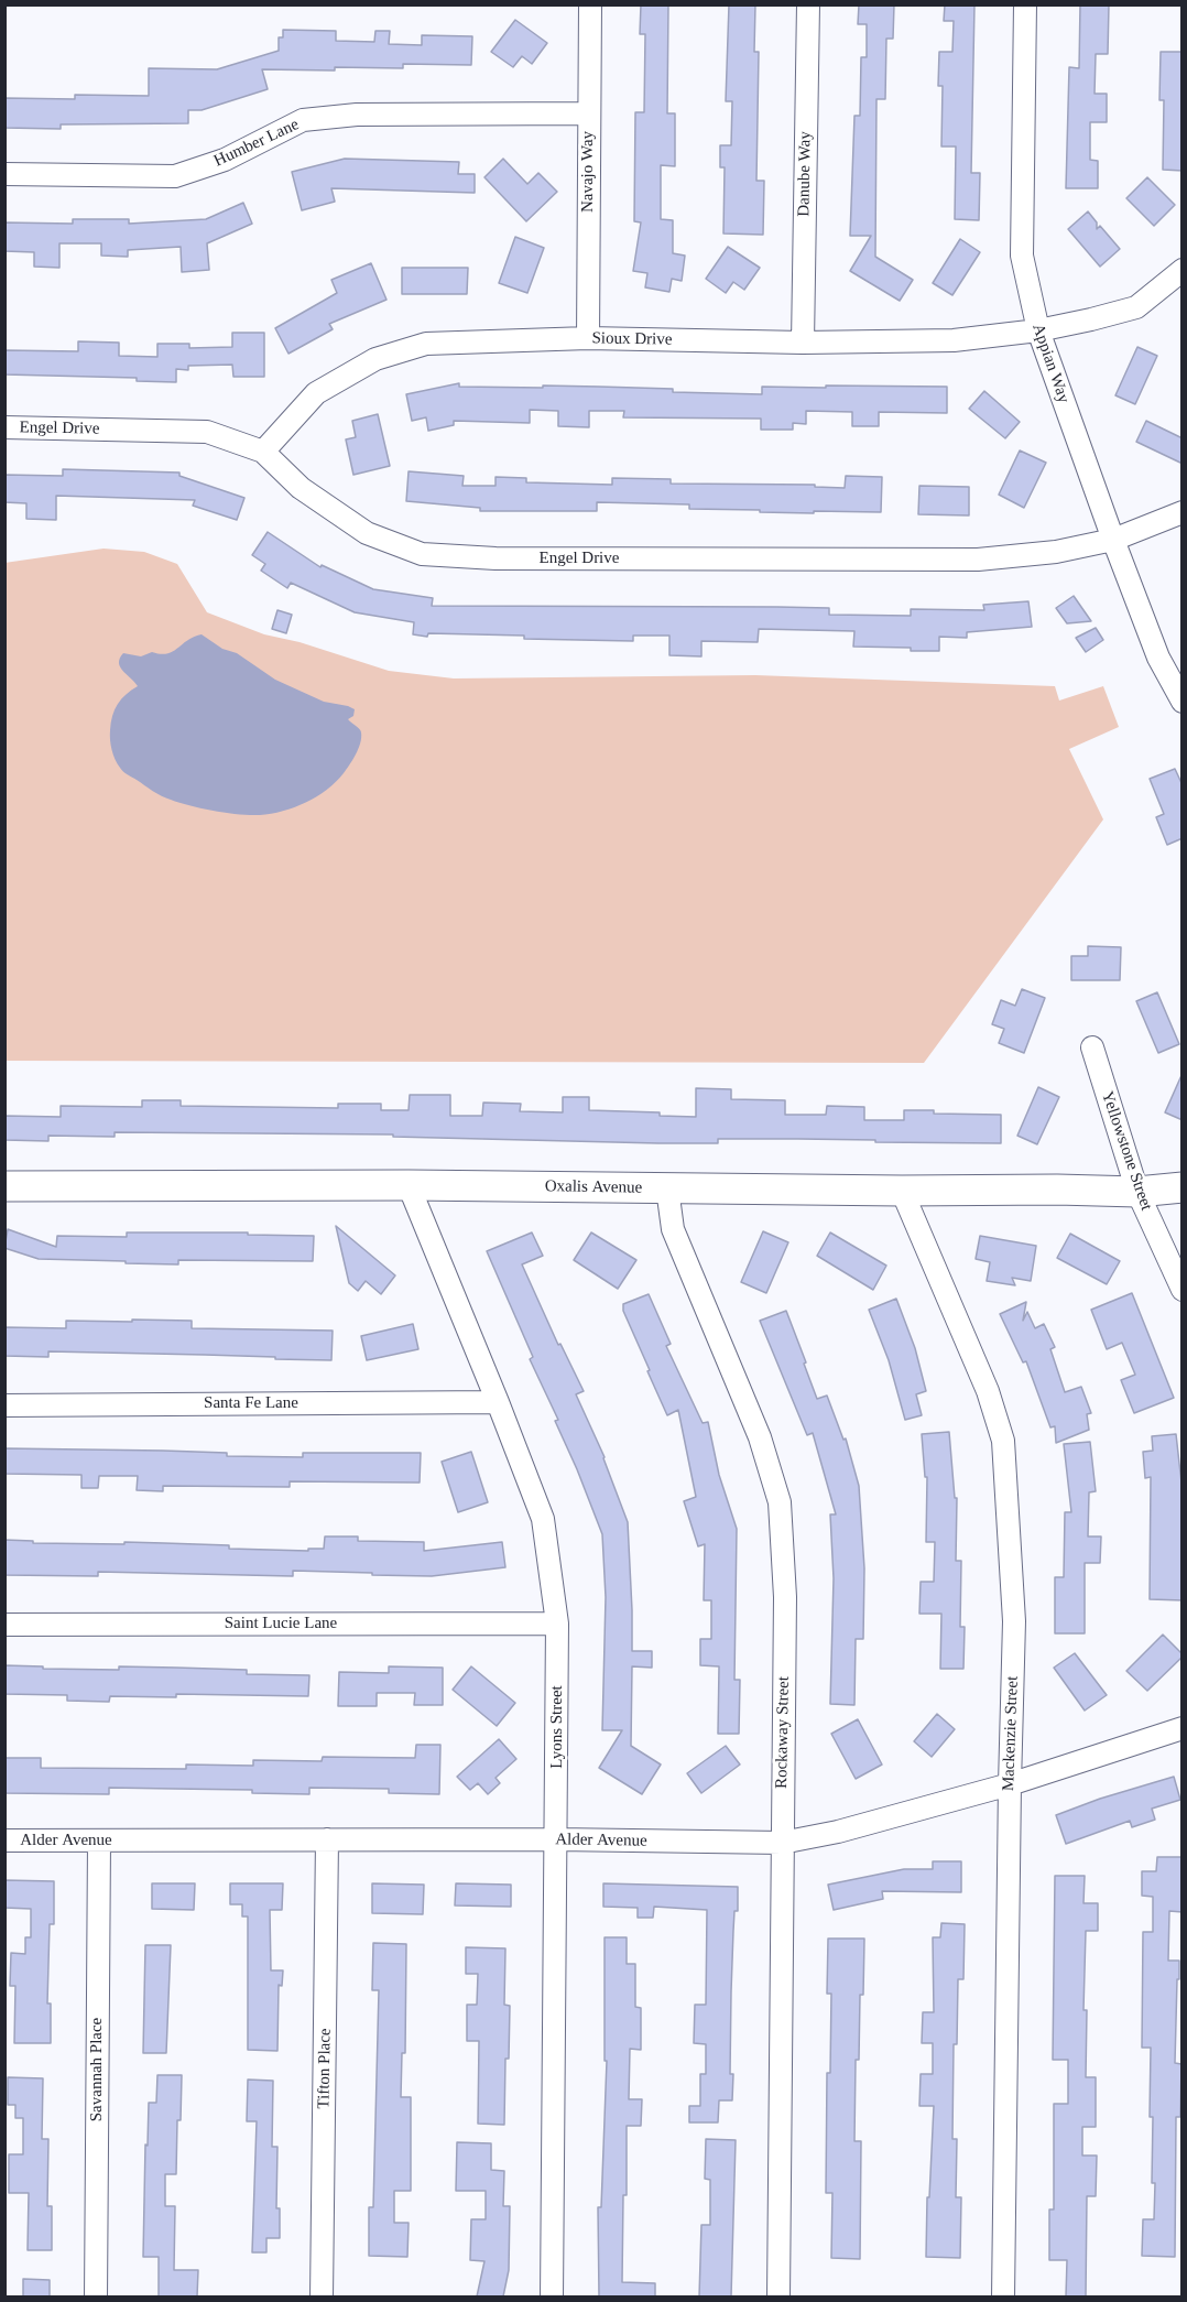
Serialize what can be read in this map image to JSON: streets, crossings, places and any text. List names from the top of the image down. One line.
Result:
{"streets":{"street":["Humber Lane","Navajo Way","Danube Way","Sioux Drive","Appian Way","Engel Drive","Yellowstone Street","Oxalis Avenue","Santa Fe Lane","Saint Lucie Lane","Lyons Street","Rockaway Street","Mackenzie Street","Alder Avenue","Tifton Place","Savannah Place"]},"crossings":[["Humber Lane","Navajo Way"],["Navajo Way","Sioux Drive"],["Danube Way","Sioux Drive"],["Sioux Drive","Appian Way"],["Sioux Drive","Engel Drive"],["Appian Way","Engel Drive"],["Yellowstone Street","Oxalis Avenue"],["Oxalis Avenue","Lyons Street"],["Oxalis Avenue","Rockaway Street"],["Oxalis Avenue","Mackenzie Street"],["Santa Fe Lane","Lyons Street"],["Saint Lucie Lane","Lyons Street"],["Lyons Street","Alder Avenue"],["Rockaway Street","Alder Avenue"],["Mackenzie Street","Alder Avenue"],["Alder Avenue","Tifton Place"],["Alder Avenue","Savannah Place"]]}
